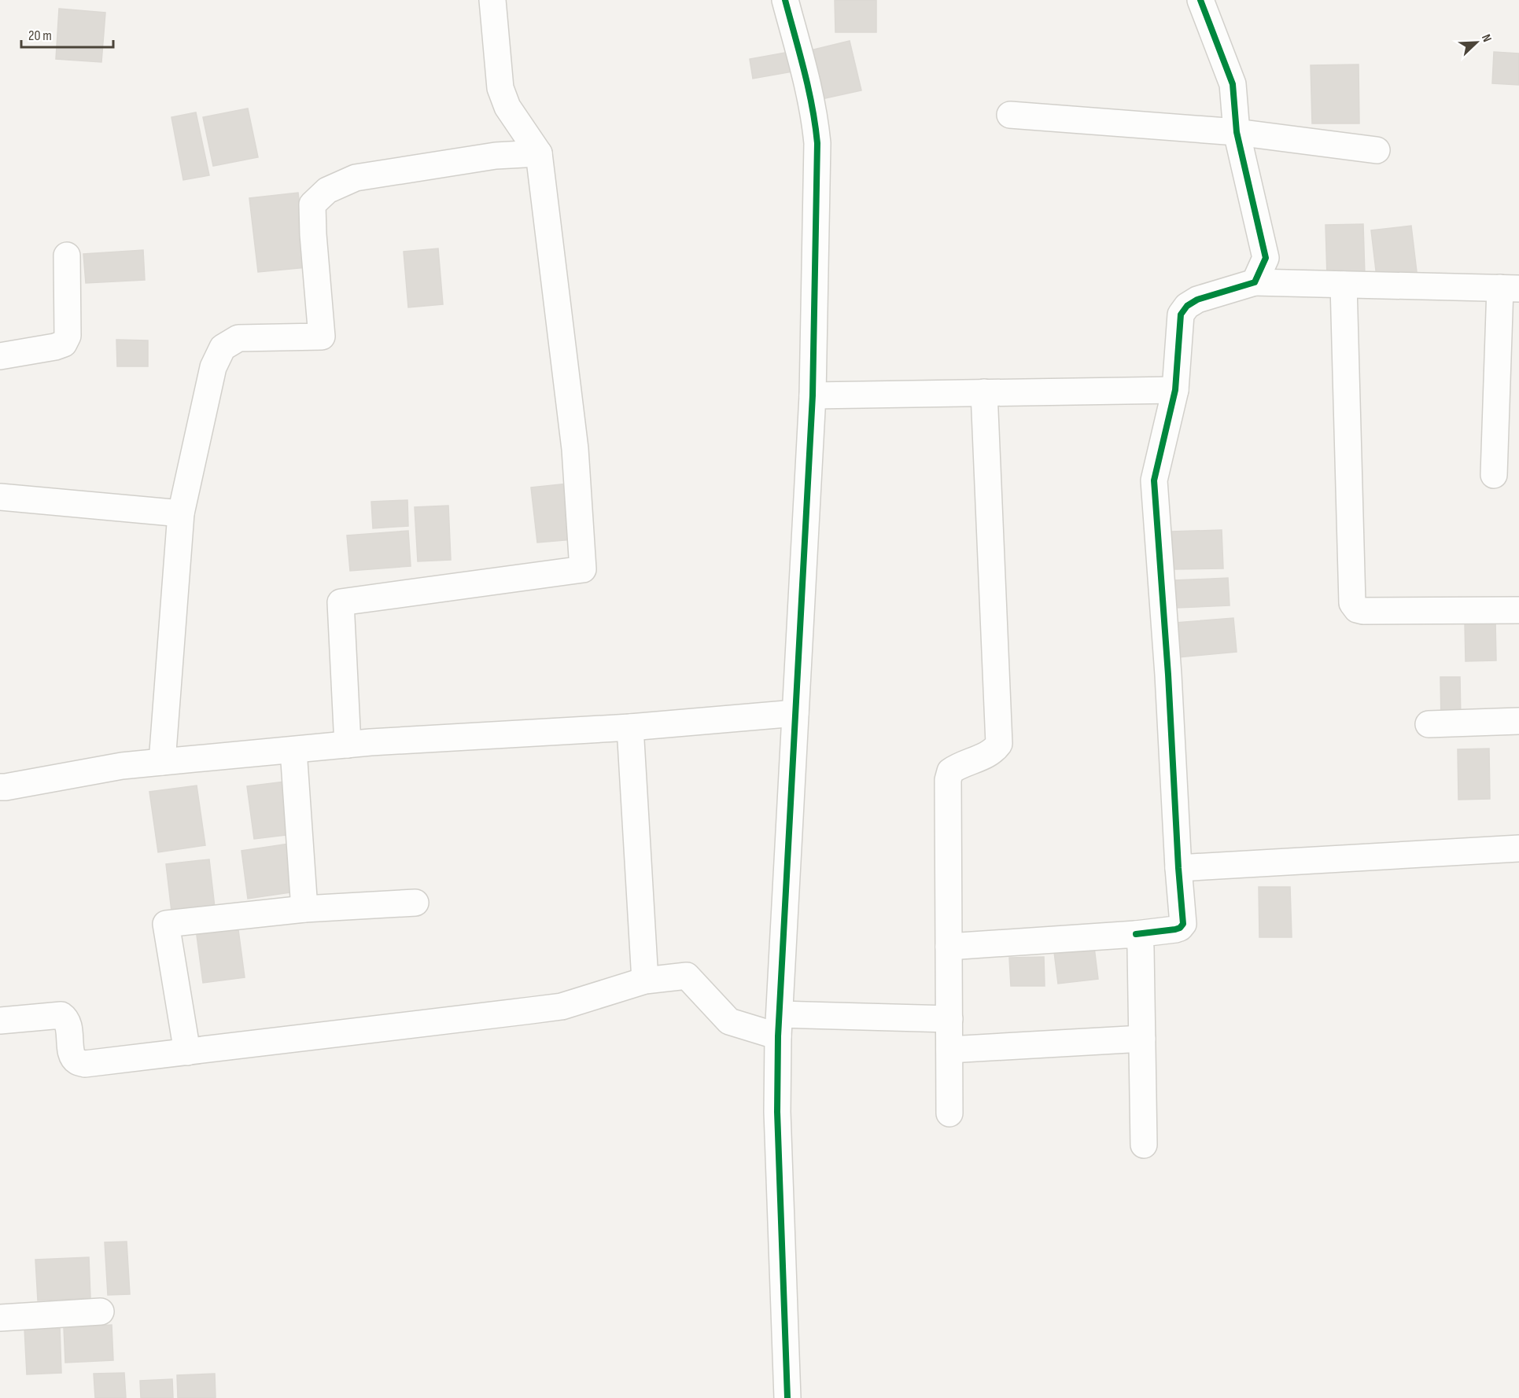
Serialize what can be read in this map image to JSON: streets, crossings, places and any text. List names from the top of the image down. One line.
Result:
{"scale_bar":"20 m","north":"top right"}
